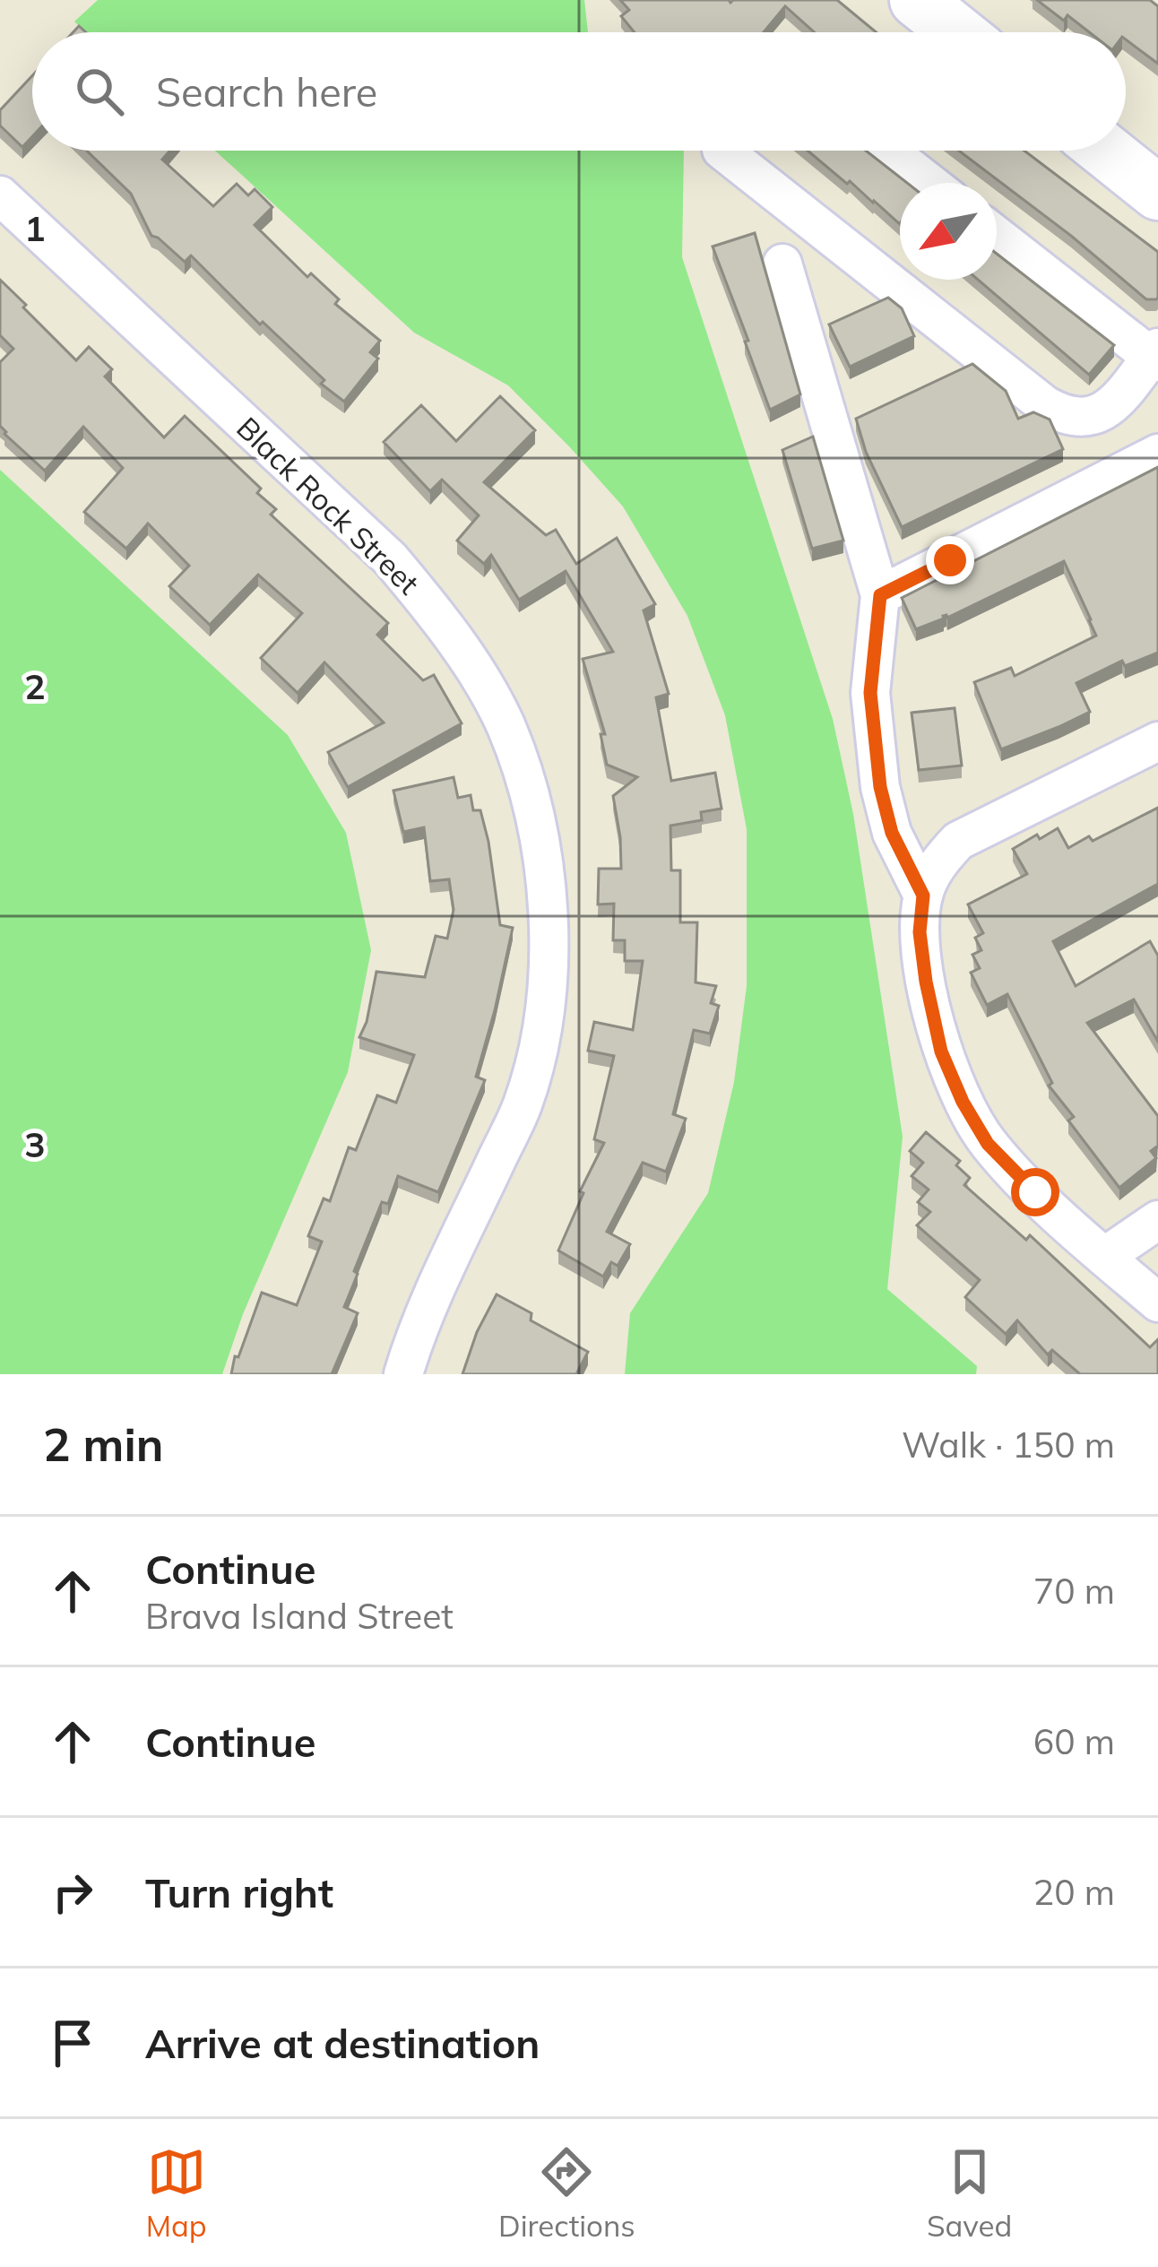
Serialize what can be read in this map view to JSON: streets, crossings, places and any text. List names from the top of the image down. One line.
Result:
{"streets":{"street":["Black Rock Street"]},"north":"bottom left","page":{"search":"Search here","heading":["2 min","Walk · 150 m"],"list":[["Continue","Brava Island Street","70 m"],["Continue","60 m"],["Turn right","20 m"],"Arrive at destination"],"nav":["Map","Directions","Saved"]},"grid":{"rows":["1","2","3"]}}
